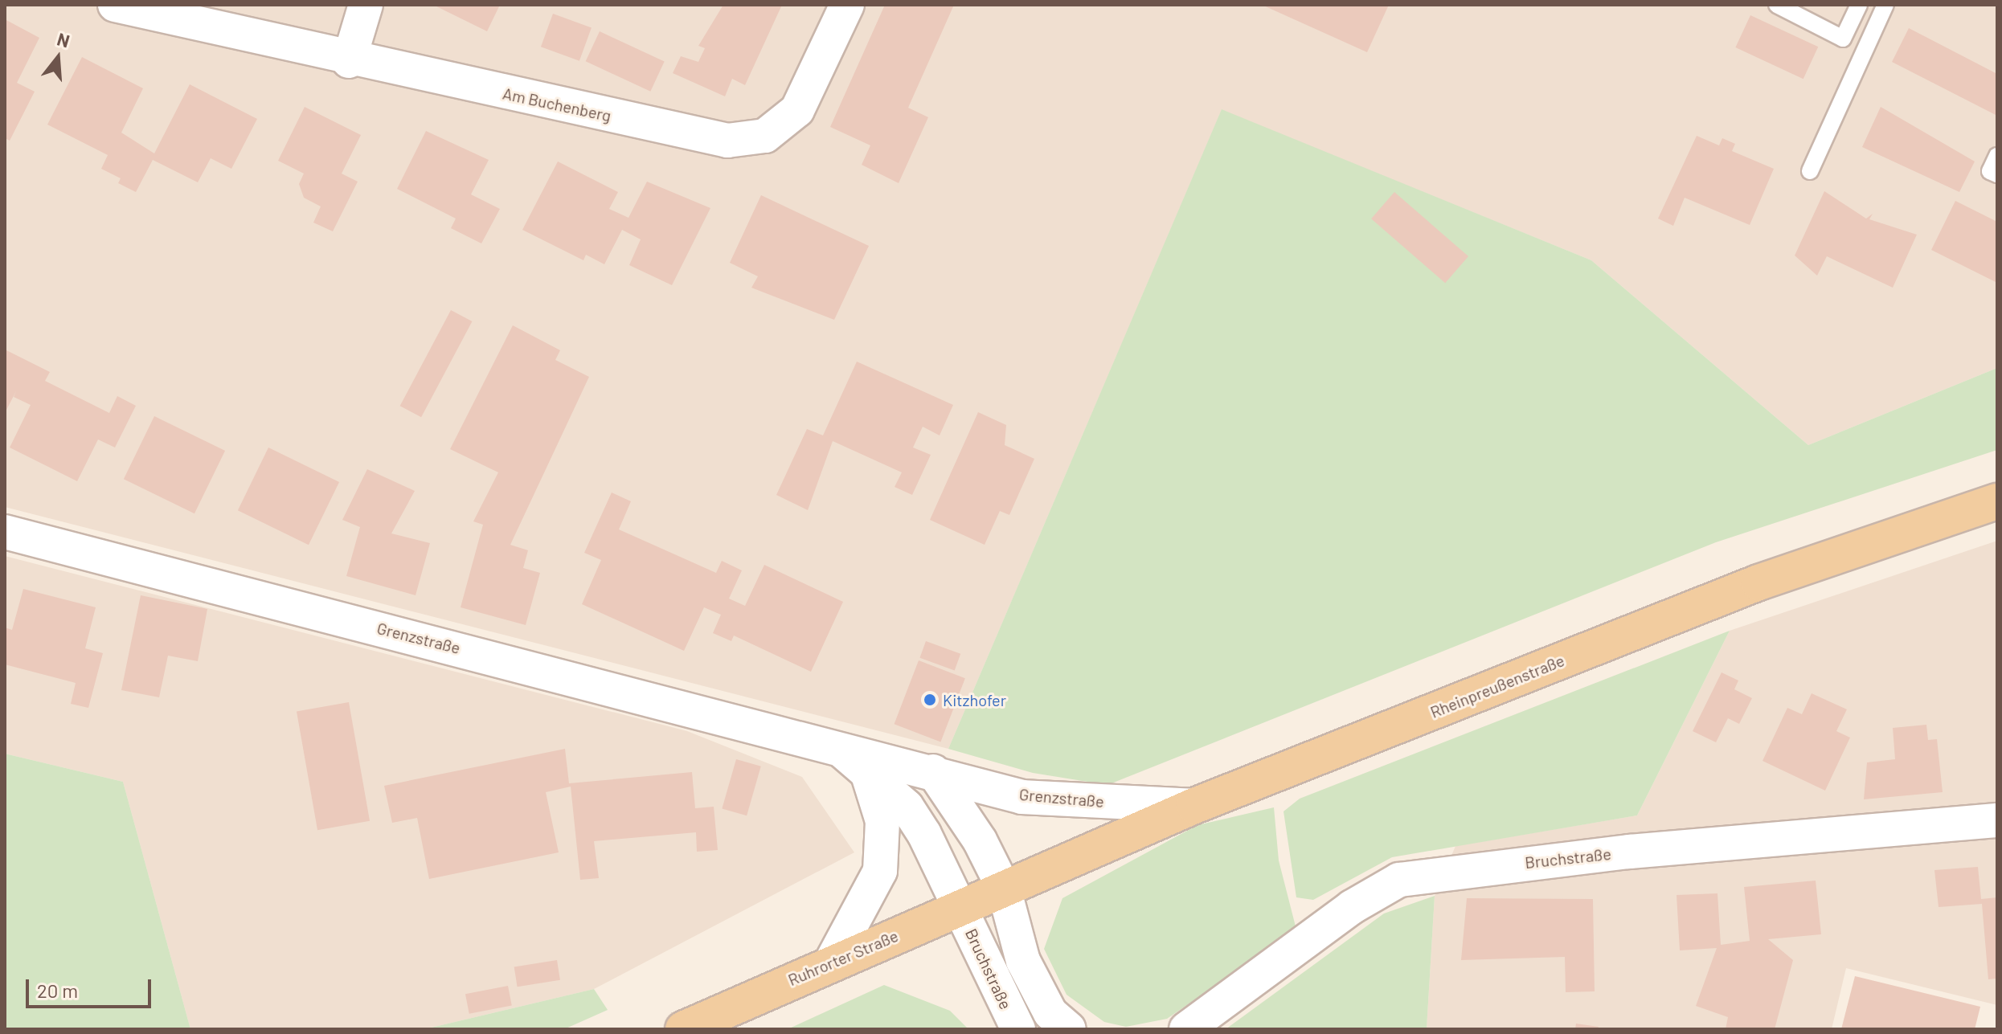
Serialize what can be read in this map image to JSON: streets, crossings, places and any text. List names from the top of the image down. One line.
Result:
{"streets":{"main road":["Rheinpreußenstraße","Ruhrorter Straße"],"street":["Am Buchenberg","Grenzstraße","Bruchstraße"]},"crossings":[["Grenzstraße","Rheinpreußenstraße"],["Grenzstraße","Bruchstraße"],["Grenzstraße","Ruhrorter Straße"],["Rheinpreußenstraße","Ruhrorter Straße"],["Bruchstraße","Ruhrorter Straße"]],"places":["Kitzhofer"],"scale_bar":"20 m","north":"top"}
